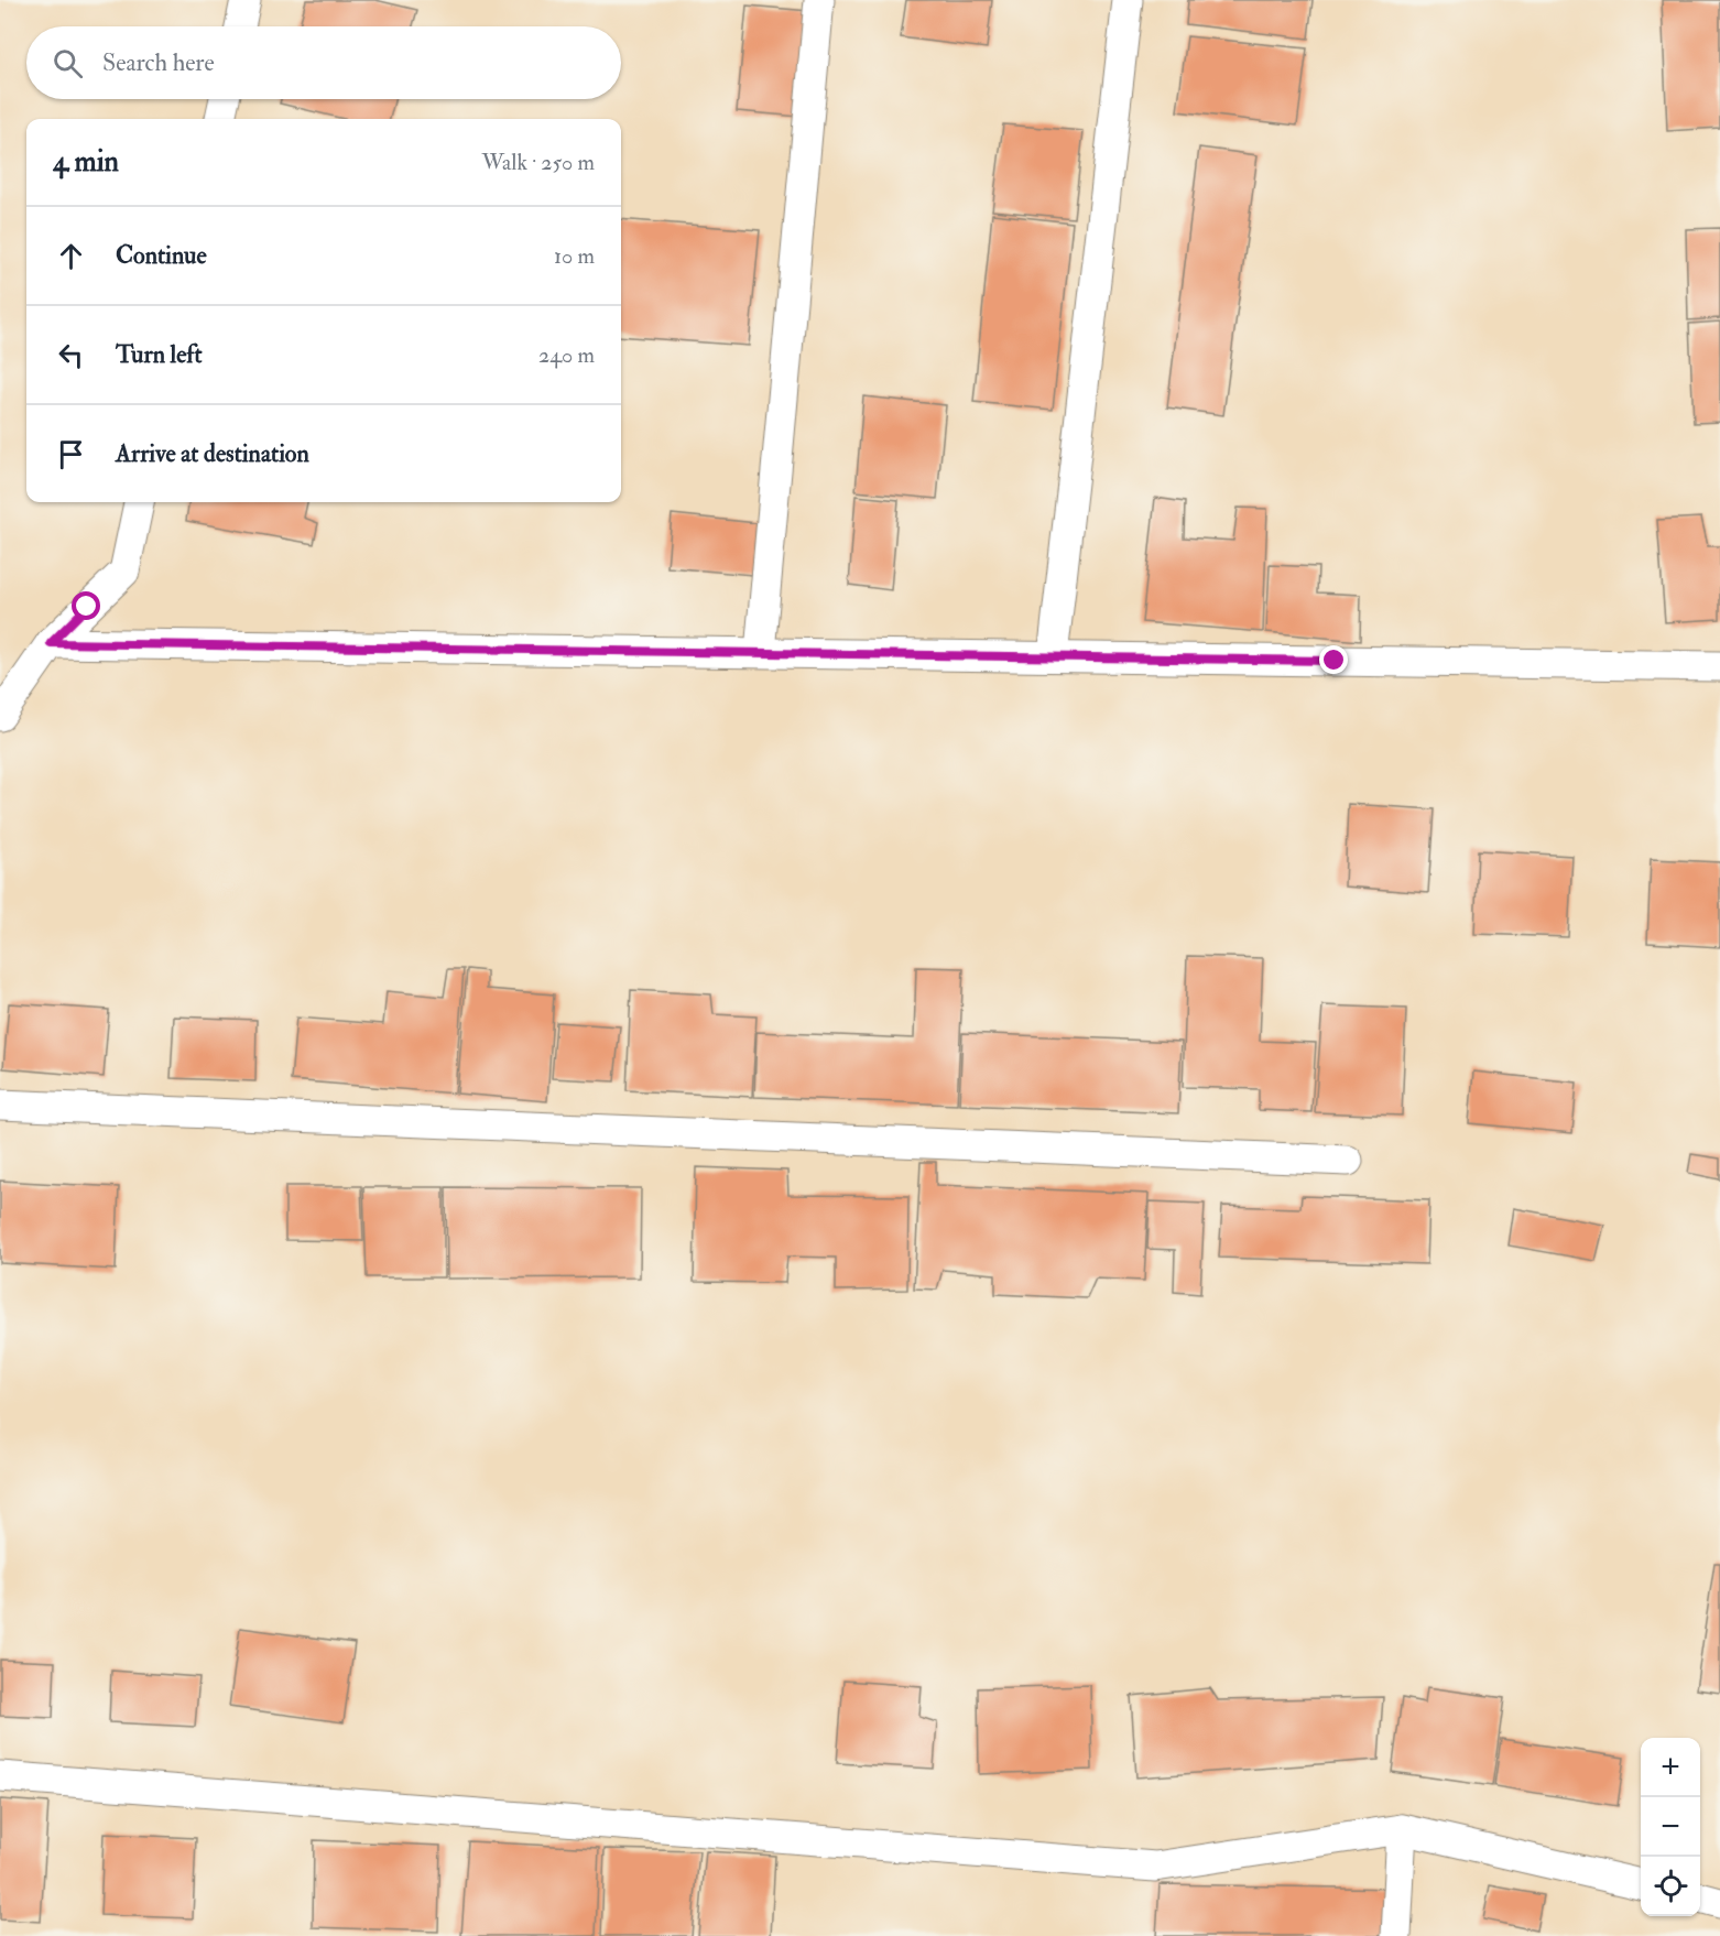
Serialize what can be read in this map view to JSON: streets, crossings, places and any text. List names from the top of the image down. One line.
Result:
{"page":{"search":"Search here","heading":["4 min","Walk · 250 m"],"list":[["Continue","10 m"],["Turn left","240 m"],"Arrive at destination"],"map_buttons":["+","−"]}}
